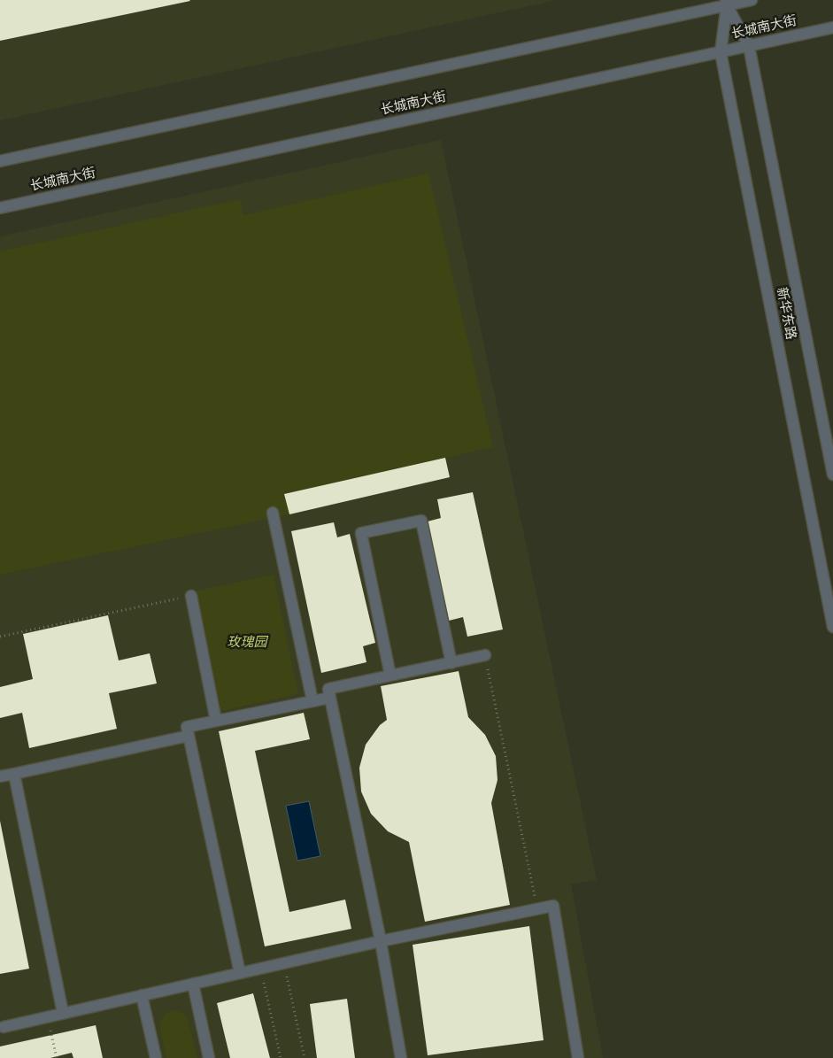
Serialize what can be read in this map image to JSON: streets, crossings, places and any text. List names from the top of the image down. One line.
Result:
{"streets":{"street":["长城南大街","新华东路"]},"crossings":[["长城南大街","新华东路"]],"parks":["玫瑰园"]}
